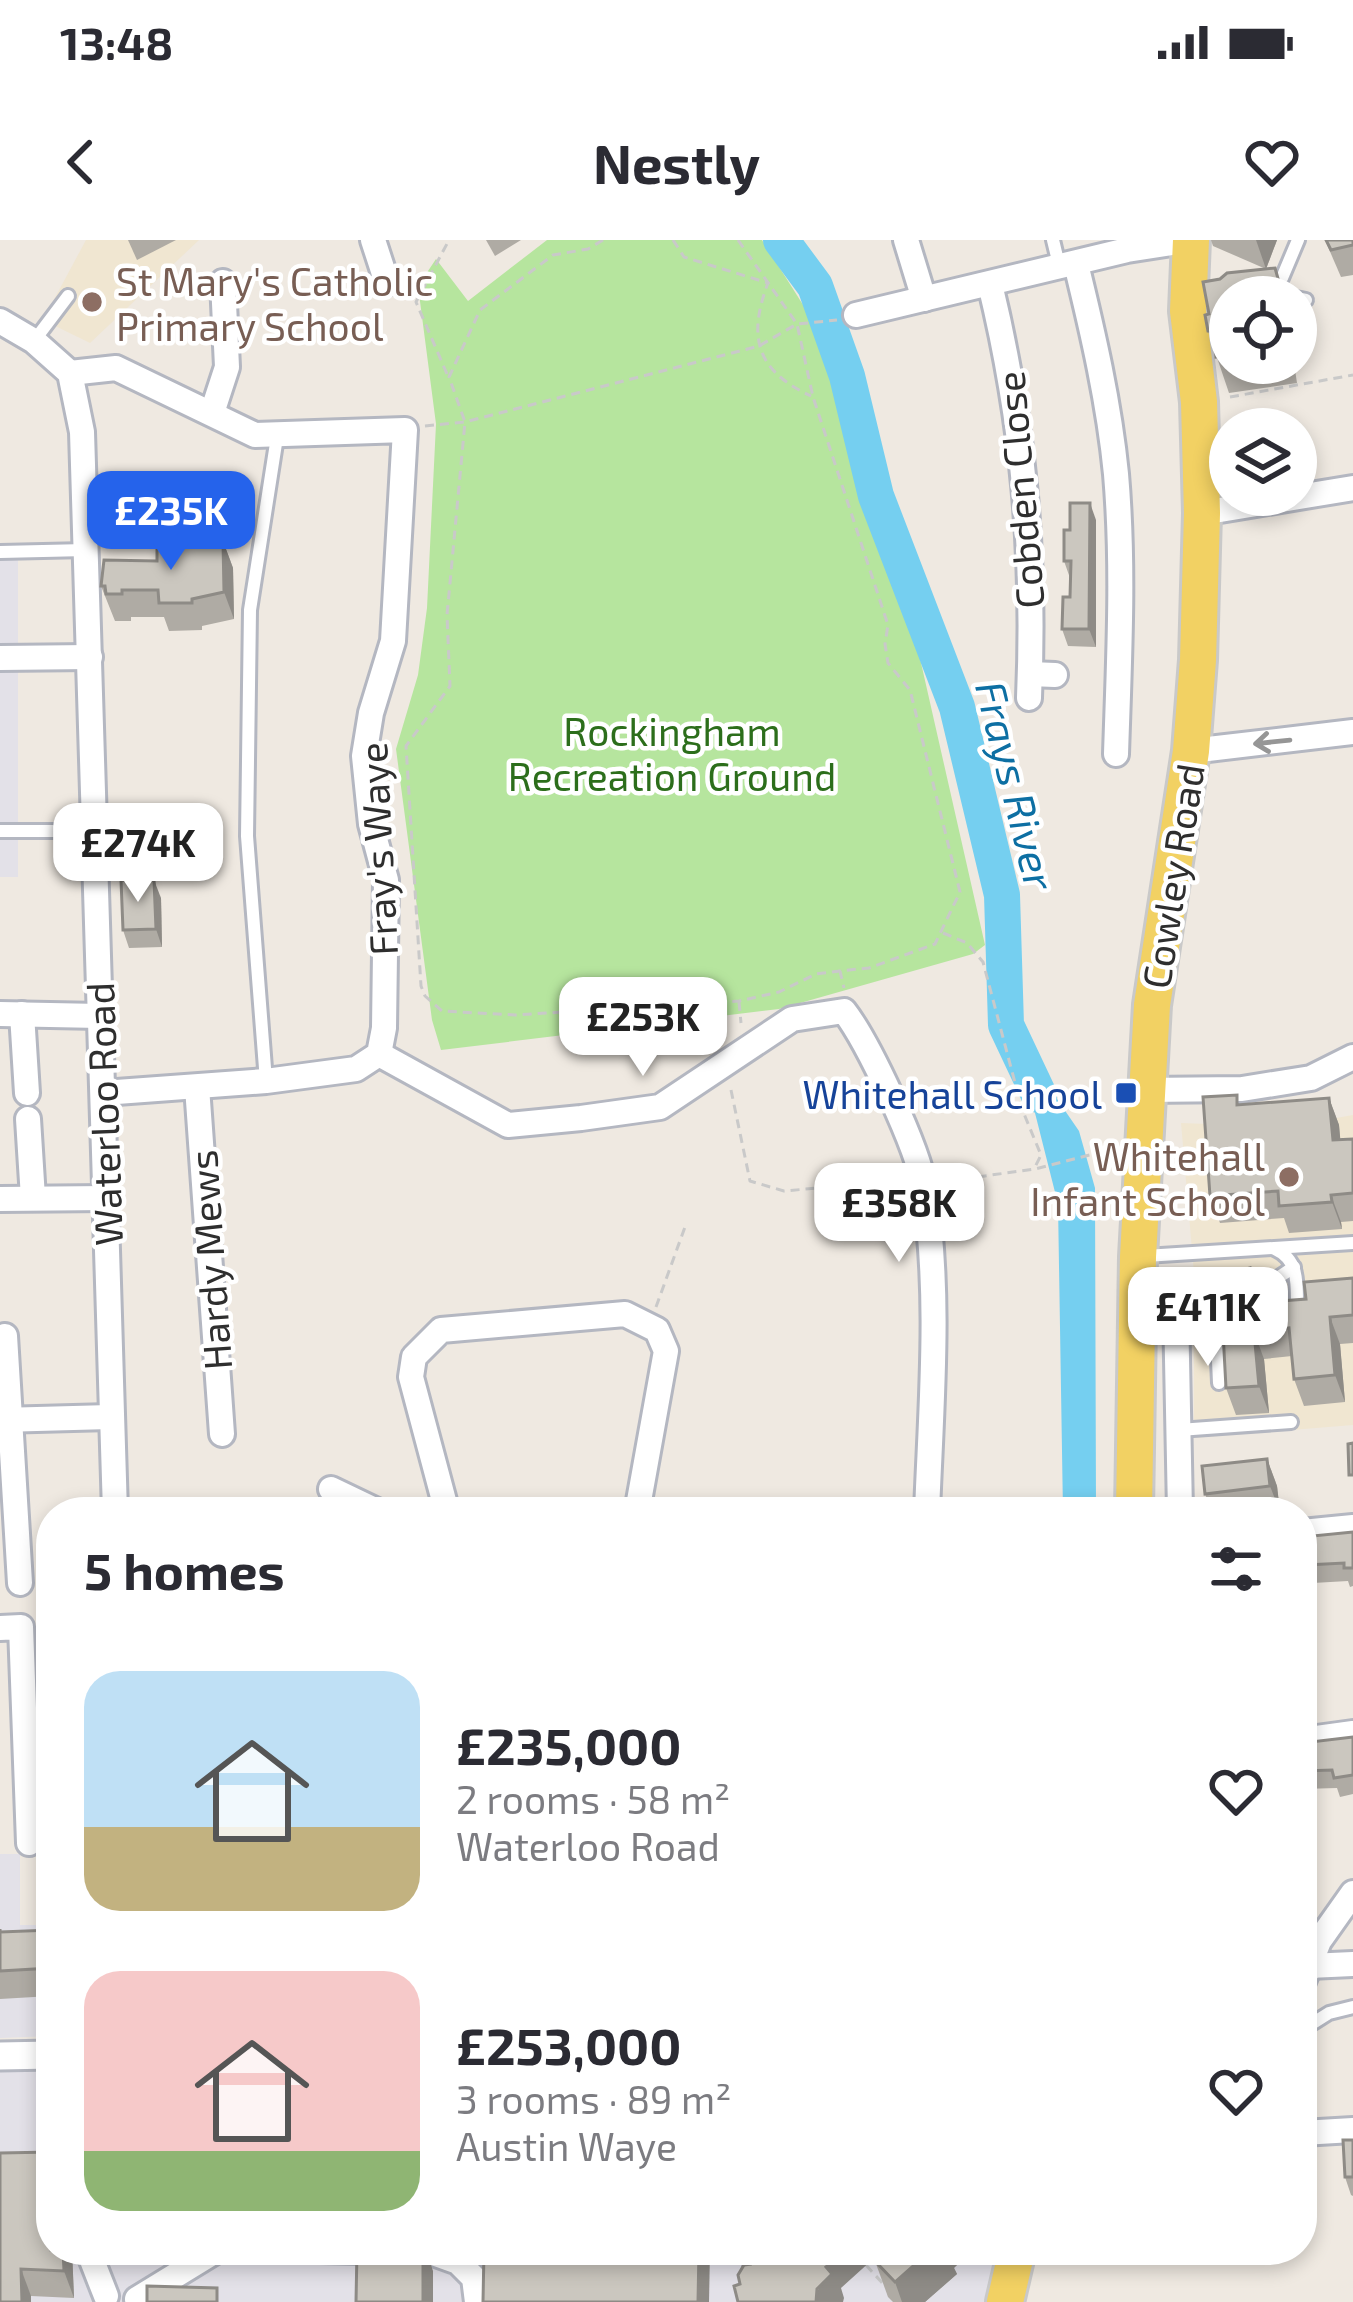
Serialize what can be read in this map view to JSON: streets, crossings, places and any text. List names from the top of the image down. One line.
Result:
{"streets":{"main road":["Cowley Road"],"street":["Cobden Close","Fray's Waye","Waterloo Road","Hardy Mews"]},"water":["Frays River"],"parks":["Rockingham Recreation Ground"],"places":{"other":["St Mary's Catholic Primary School","Whitehall Infant School"],"transit":["Whitehall School"]},"page":{"status":"13:48","header":"Nestly","price":["£235K","£274K","£253K","£358K","£411K"],"heading":"5 homes","list":[{"name":"£235,000","note":"2 rooms · 58 m² · Waterloo Road"},{"name":"£253,000","note":"3 rooms · 89 m² · Austin Waye"}]}}
